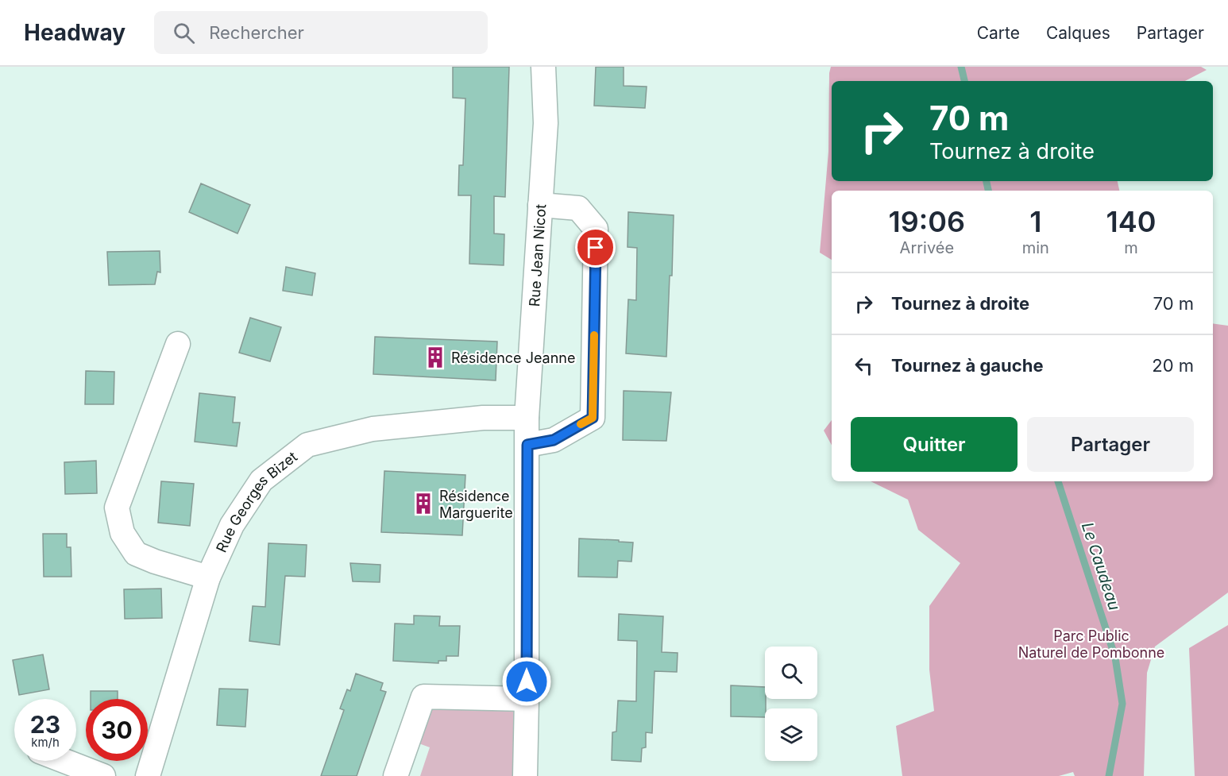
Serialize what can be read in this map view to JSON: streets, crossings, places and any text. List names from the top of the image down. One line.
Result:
{"streets":{"street":["Rue Jean Nicot","Rue Georges Bizet"]},"crossings":[["Rue Jean Nicot","Rue Georges Bizet"]],"water":["Le Caudeau"],"parks":["Parc Public Naturel de Pombonne"],"places":{"building":["Résidence Jeanne","Résidence Marguerite"]},"page":{"header":"Headway","search":"Rechercher","nav":["Carte","Calques","Partager"],"turn":["70 m","Tournez à droite"],"eta":["19:06","Arrivée","1","min","140","m"],"list":[{"name":"Tournez à droite","value":"70 m"},{"name":"Tournez à gauche","value":"20 m"}],"buttons":["Quitter","Partager"],"speed":"23 km/h","limit":"30"}}
